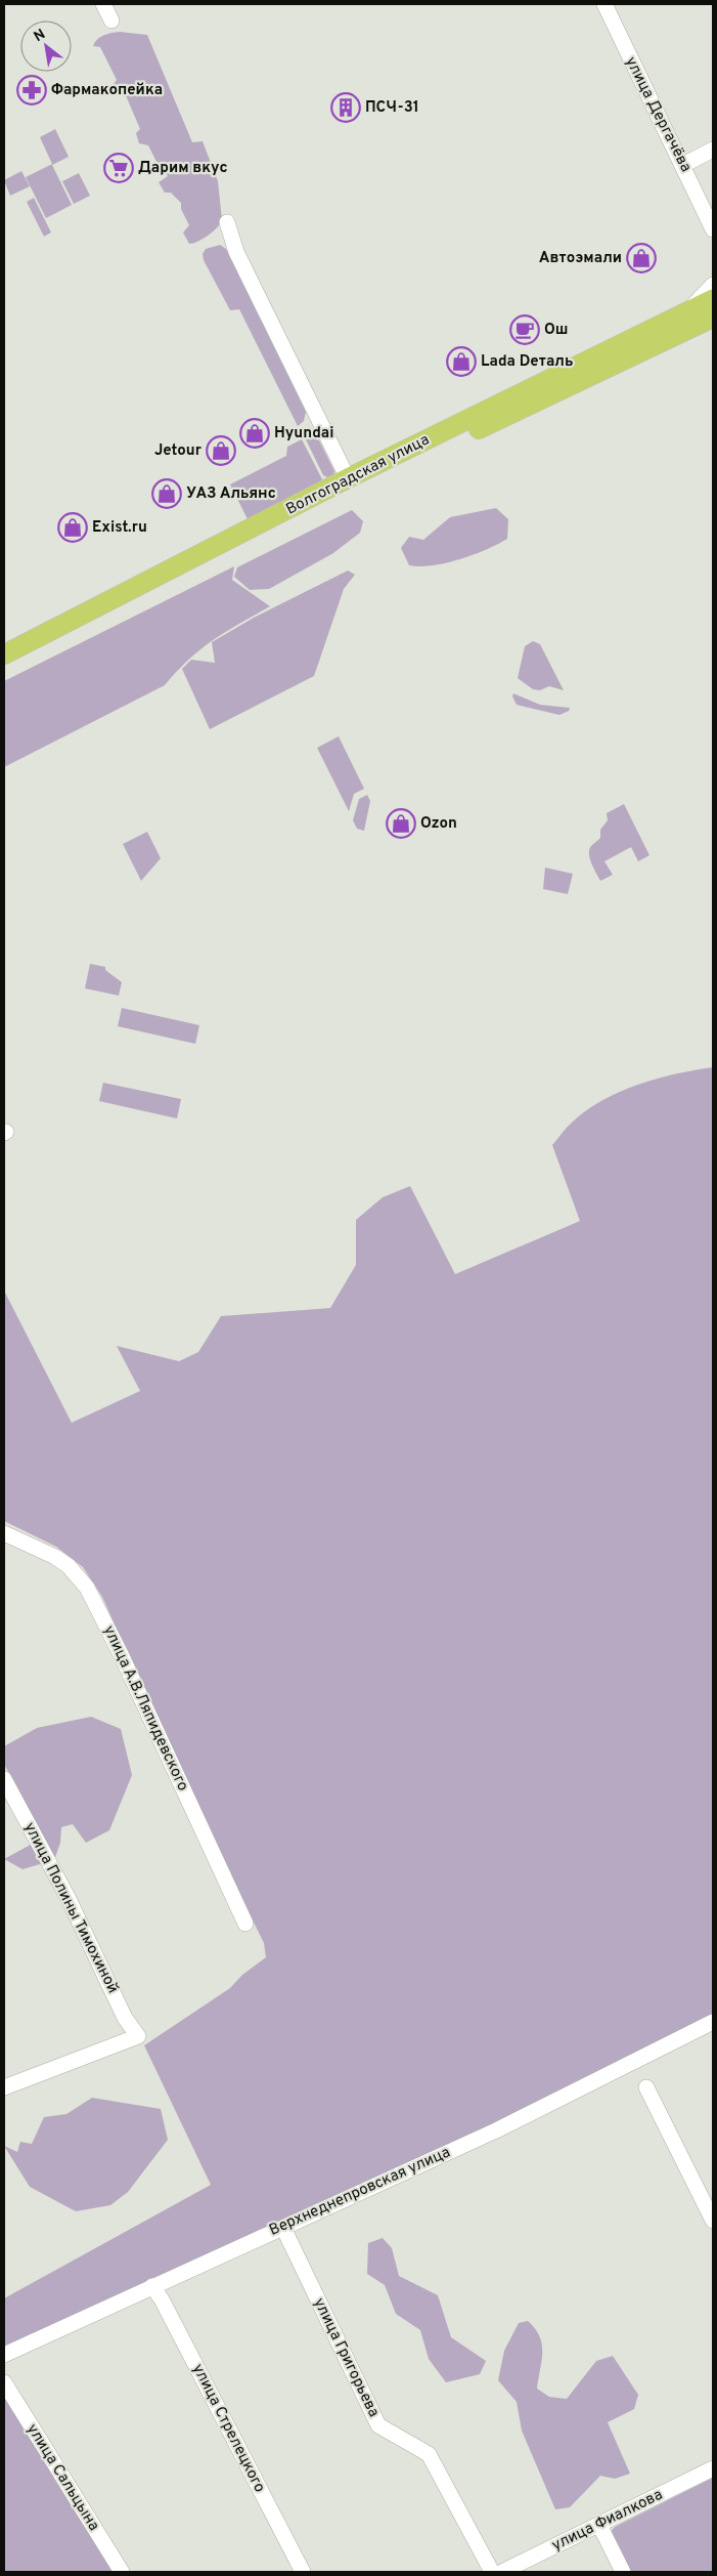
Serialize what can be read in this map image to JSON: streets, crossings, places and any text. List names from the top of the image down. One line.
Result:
{"streets":{"main road":["Волгоградская улица"],"street":["улица Дергачёва","улица А.В.Ляпидевского","улица Полины Тимохиной","Верхнеднепровская улица","улица Григорьева","улица Стрелецкого","улица Сальцына","улица Фиалкова"]},"crossings":[["Верхнеднепровская улица","улица Григорьева"],["Верхнеднепровская улица","улица Стрелецкого"]],"places":{"pharmacy":["Фармакопейка"],"building":["ПСЧ-31"],"supermarket":["Дарим вкус"],"shop":["Автоэмали","Lada Dеталь","Hyundai","Jetour","УАЗ Альянс","Exist.ru","Ozon"],"cafe":["Ош"]},"north":"top left"}
